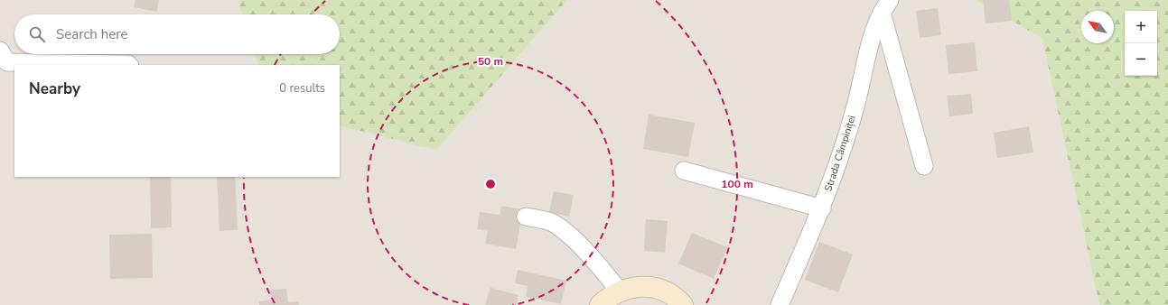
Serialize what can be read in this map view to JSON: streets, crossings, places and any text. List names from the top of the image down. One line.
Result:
{"streets":{"street":["Strada Câmpiniței"]},"north":"top left","page":{"map_buttons":["+","−"],"search":"Search here","heading":["Nearby","0 results"]},"rings":["50 m","100 m"]}
